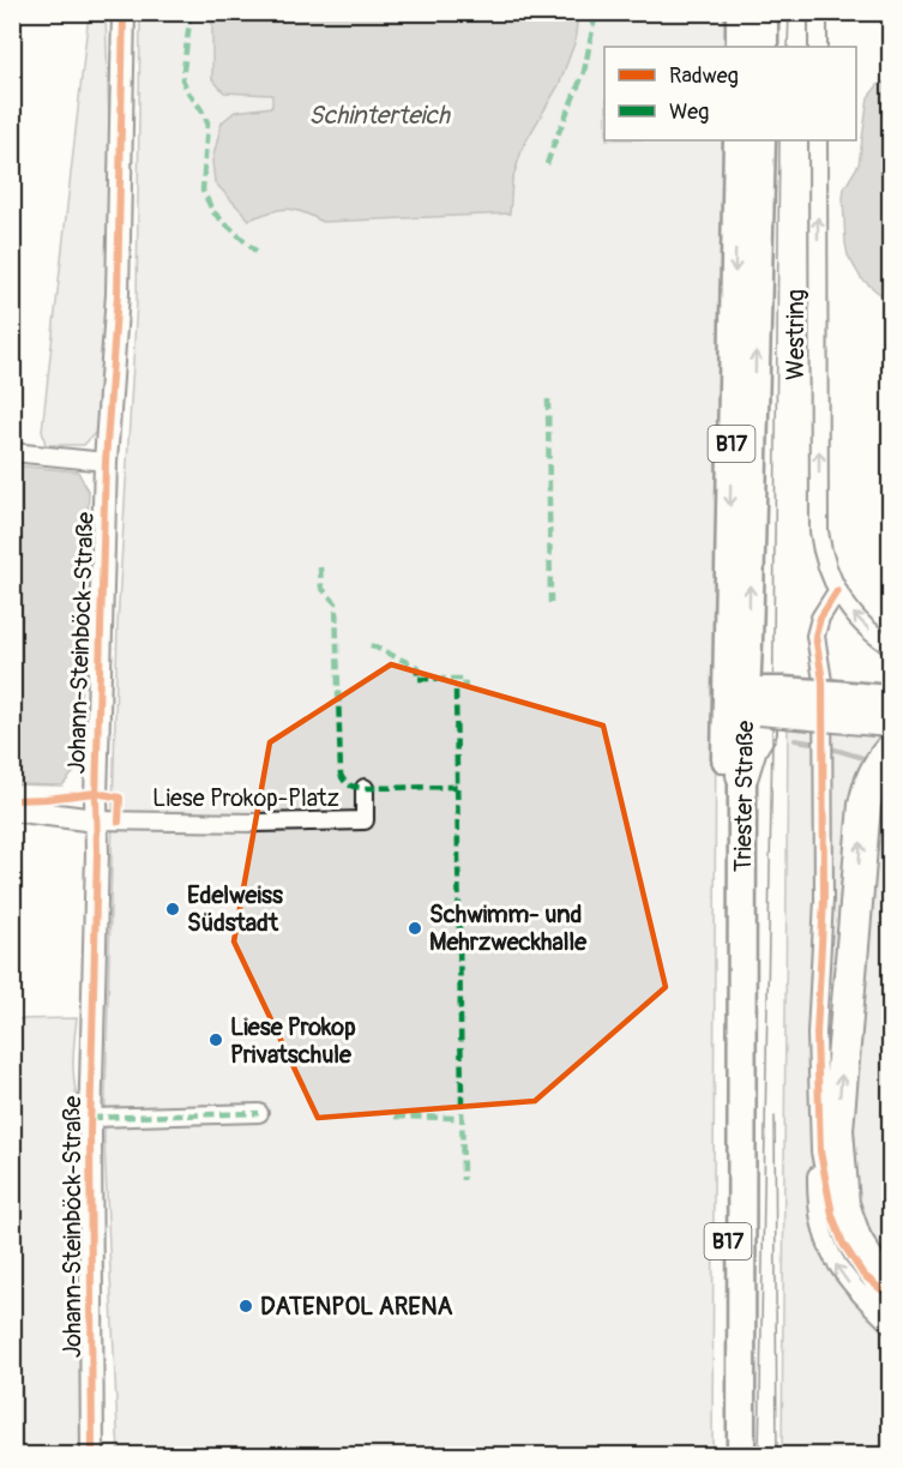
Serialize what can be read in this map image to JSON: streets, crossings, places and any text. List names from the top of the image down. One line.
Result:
{"streets":{"main road":["B17","Triester Straße"],"street":["Westring","Johann-Steinböck-Straße","Liese Prokop-Platz"]},"crossings":[["B17","Triester Straße"],["Johann-Steinböck-Straße","Liese Prokop-Platz"]],"water":["Schinterteich"],"places":["Edelweiss Südstadt","Schwimm- und Mehrzweckhalle","Liese Prokop Privatschule","DATENPOL ARENA"],"legend":["Radweg","Weg"]}
